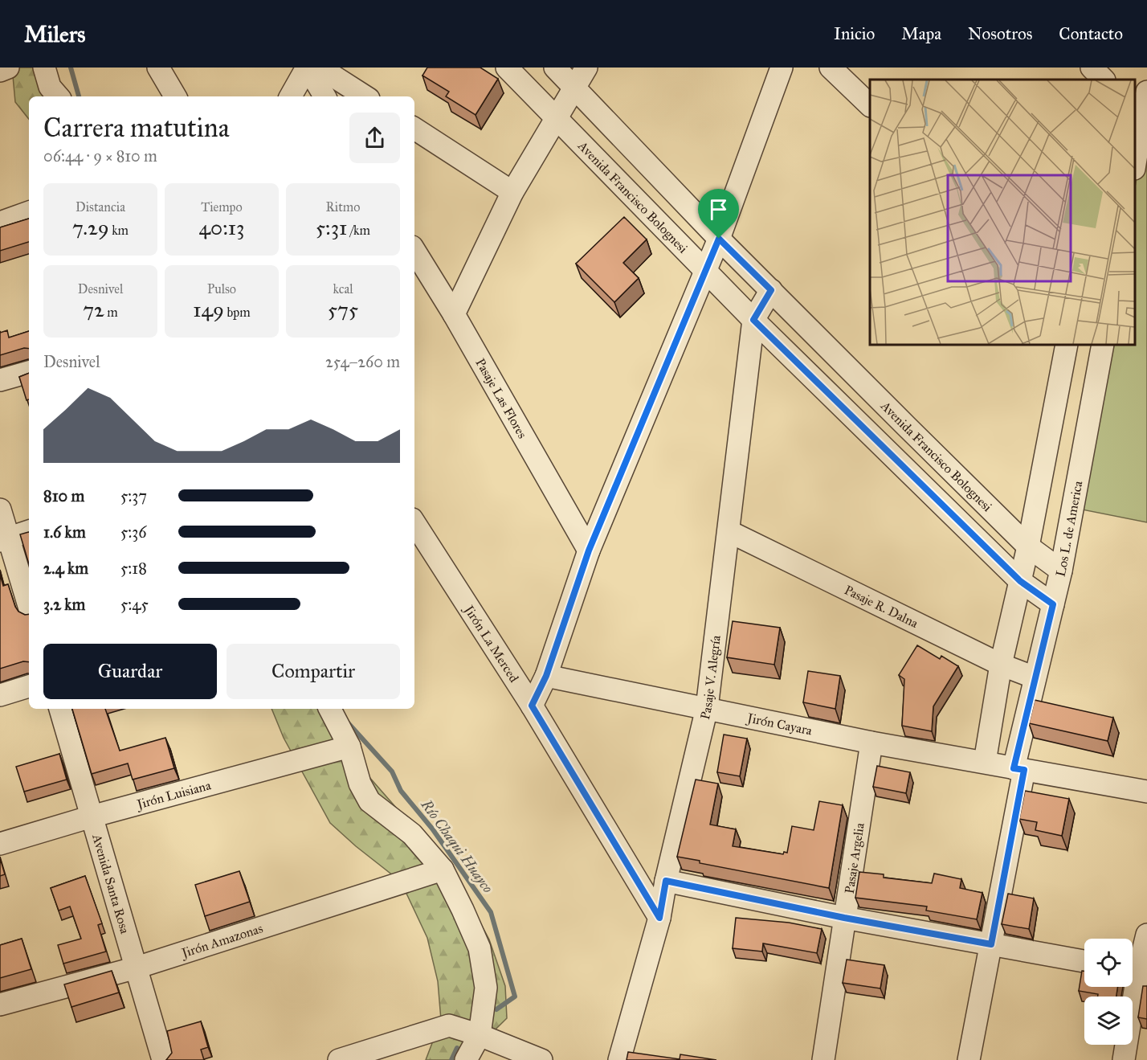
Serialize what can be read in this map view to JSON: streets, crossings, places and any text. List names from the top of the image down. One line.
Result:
{"streets":{"street":["Avenida Francisco Bolognesi","Pasaje Las Flores","Los L. de America","Pasaje R. Dalna","Jirón La Merced","Pasaje V. Alegría","Jirón Cayara","Jirón Luisiana","Pasaje Argelia","Avenida Santa Rosa","Jirón Amazonas"]},"crossings":[["Avenida Francisco Bolognesi","Los L. de America"],["Avenida Francisco Bolognesi","Pasaje V. Alegría"],["Los L. de America","Pasaje R. Dalna"],["Los L. de America","Jirón Cayara"],["Pasaje R. Dalna","Pasaje V. Alegría"],["Jirón La Merced","Pasaje V. Alegría"],["Pasaje V. Alegría","Jirón Cayara"],["Jirón Cayara","Pasaje Argelia"],["Jirón Luisiana","Avenida Santa Rosa"],["Avenida Santa Rosa","Jirón Amazonas"]],"water":["Río Chaqui Huayco"],"page":{"header":"Milers","nav":["Inicio","Mapa","Nosotros","Contacto"],"heading":["Carrera matutina","06:44 · 9 × 810 m"],"stats":[["Distancia","7.29 km"],["Tiempo","40:13"],["Ritmo","5:31 /km"],["Desnivel","72 m"],["Pulso","149 bpm"],["kcal","575"]],"chart":["Desnivel","254–260 m"],"list":[{"name":"810 m","note":"5:37"},{"name":"1.6 km","note":"5:36"},{"name":"2.4 km","note":"5:18"},{"name":"3.2 km","note":"5:45"}],"buttons":["Guardar","Compartir"]}}
